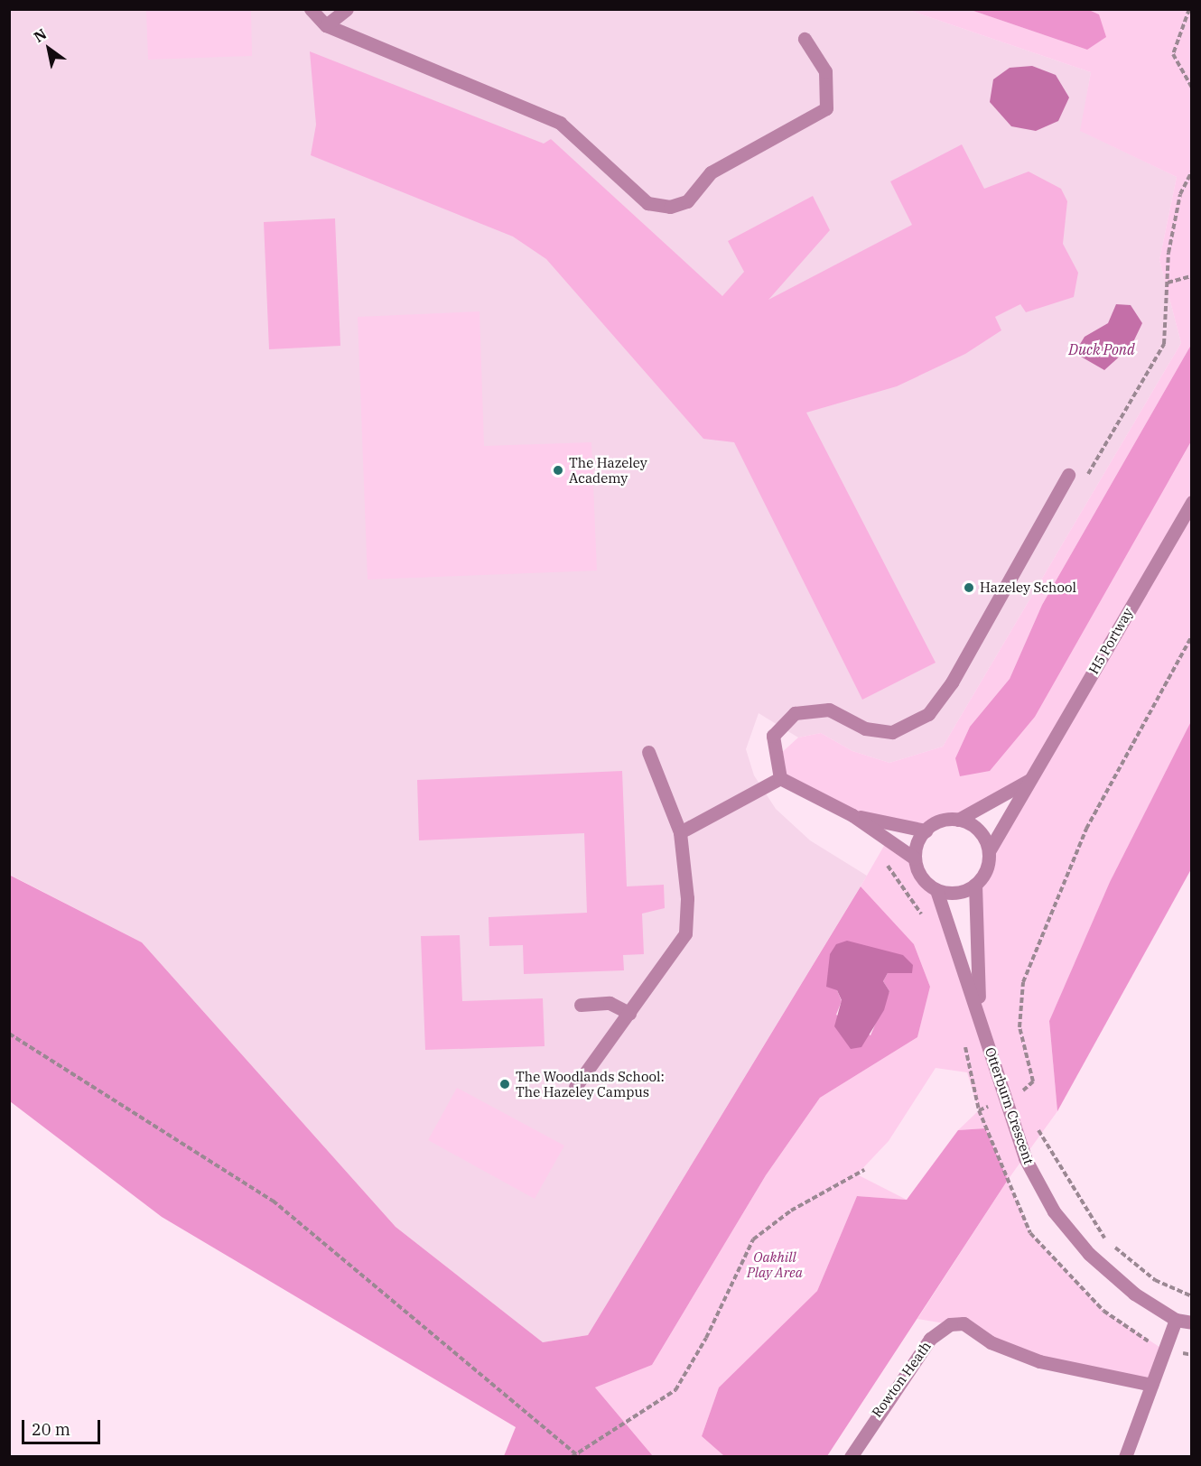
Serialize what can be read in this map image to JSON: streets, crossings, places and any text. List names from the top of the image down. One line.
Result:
{"streets":{"street":["H5 Portway","Otterburn Crescent","Rowton Heath"]},"crossings":[["H5 Portway","Otterburn Crescent"]],"water":["Duck Pond"],"parks":["Oakhill Play Area"],"places":["The Hazeley Academy","Hazeley School","The Woodlands School: The Hazeley Campus"],"scale_bar":"20 m","north":"top left"}
